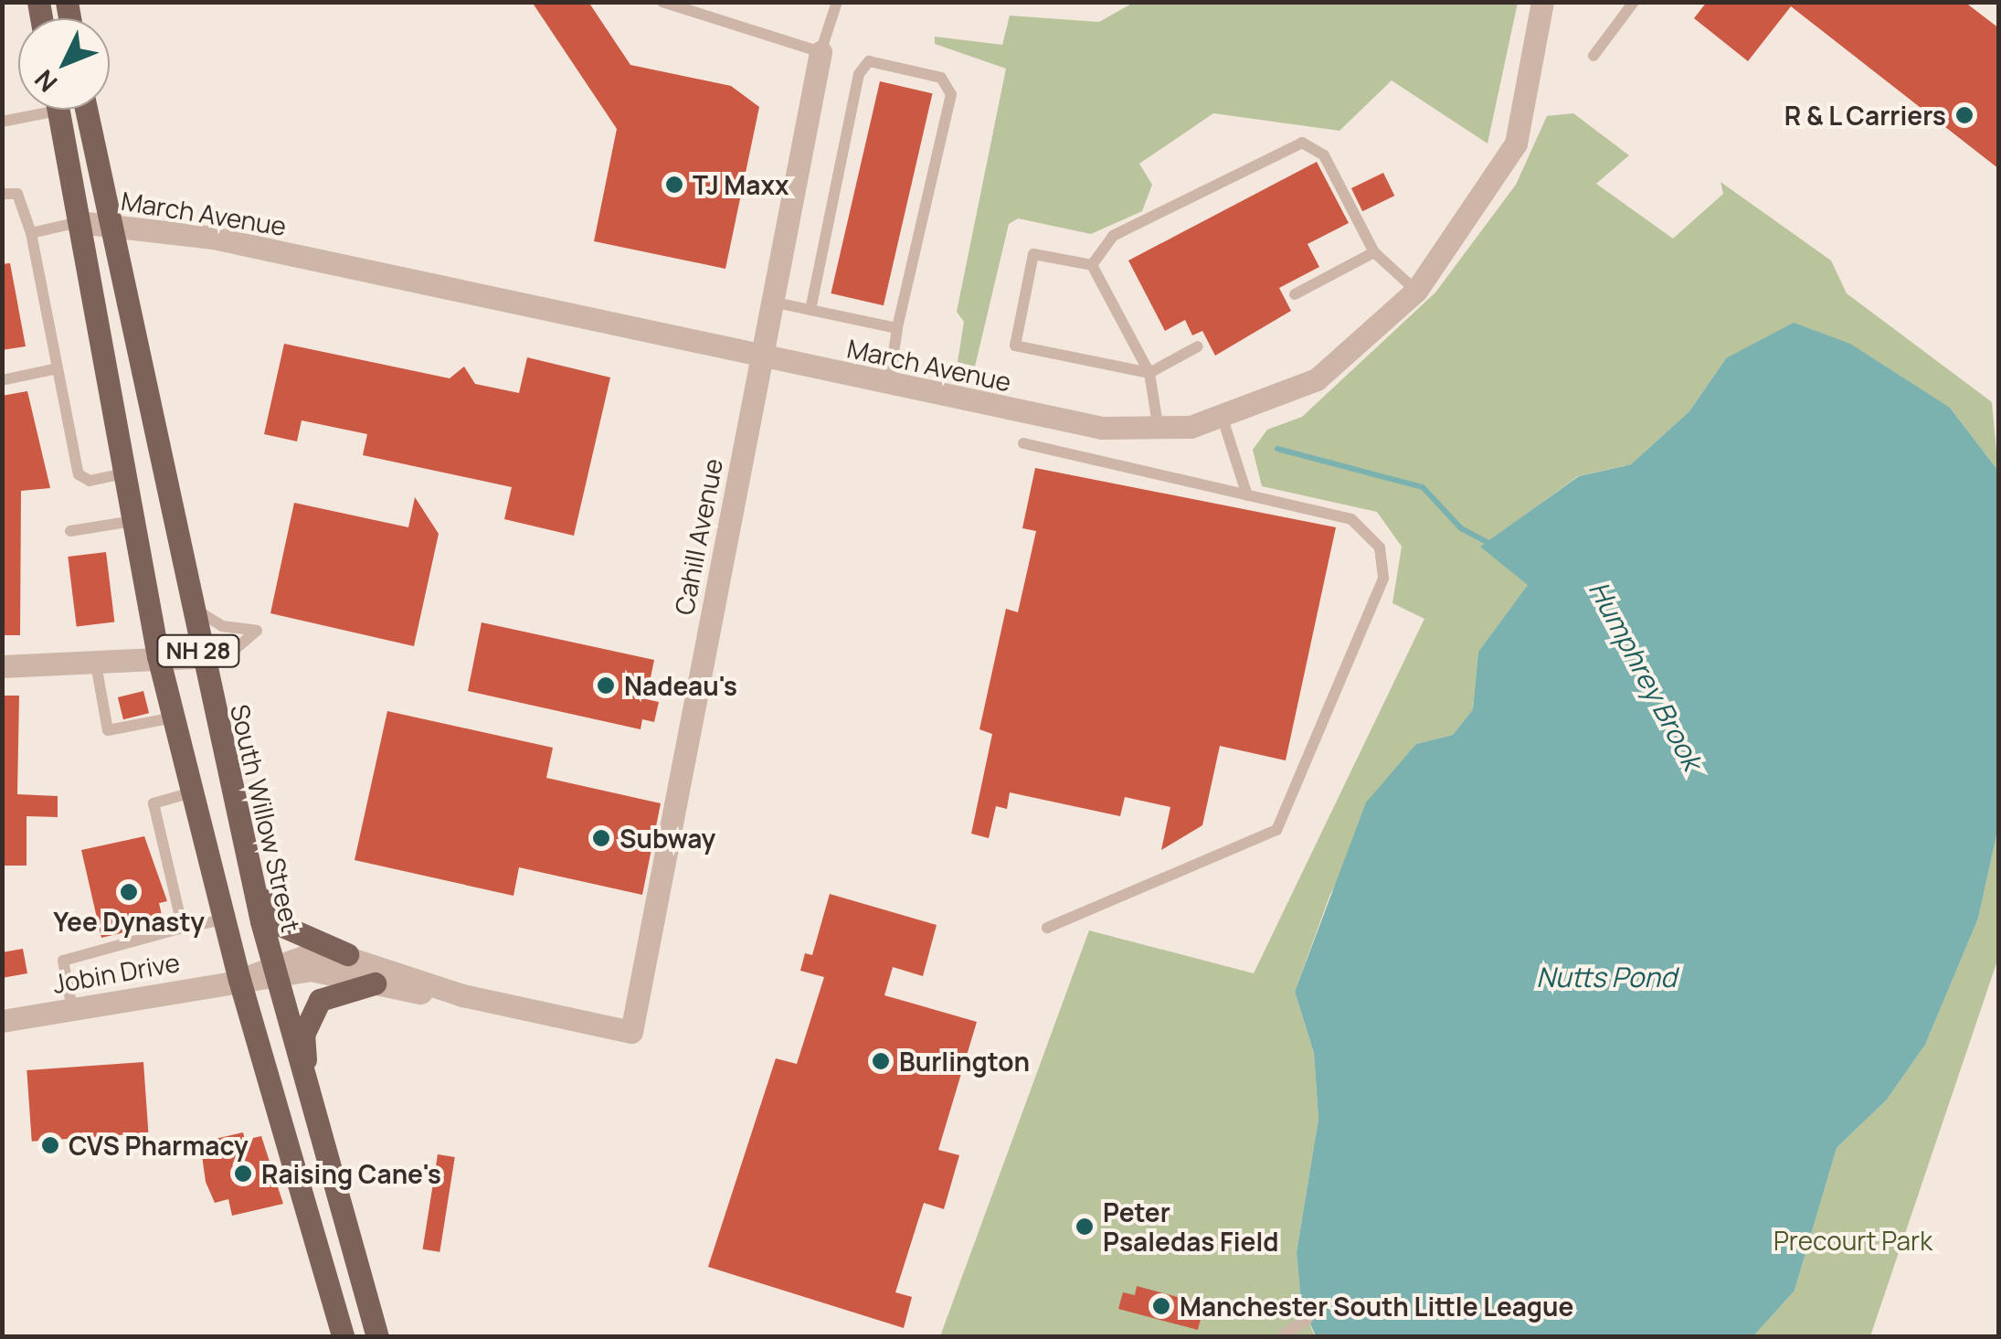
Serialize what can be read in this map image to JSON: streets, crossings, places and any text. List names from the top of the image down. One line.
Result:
{"streets":{"main road":["NH 28","South Willow Street"],"street":["March Avenue","Cahill Avenue","Jobin Drive"]},"crossings":[["March Avenue","Cahill Avenue"],["March Avenue","NH 28"],["March Avenue","South Willow Street"],["NH 28","Jobin Drive"],["South Willow Street","Jobin Drive"]],"water":["Humphrey Brook","Nutts Pond"],"parks":["Precourt Park"],"places":["R & L Carriers","TJ Maxx","Nadeau's","Subway","Yee Dynasty","Burlington","CVS Pharmacy","Raising Cane's","Peter Psaledas Field","Manchester South Little League"],"north":"bottom left"}
